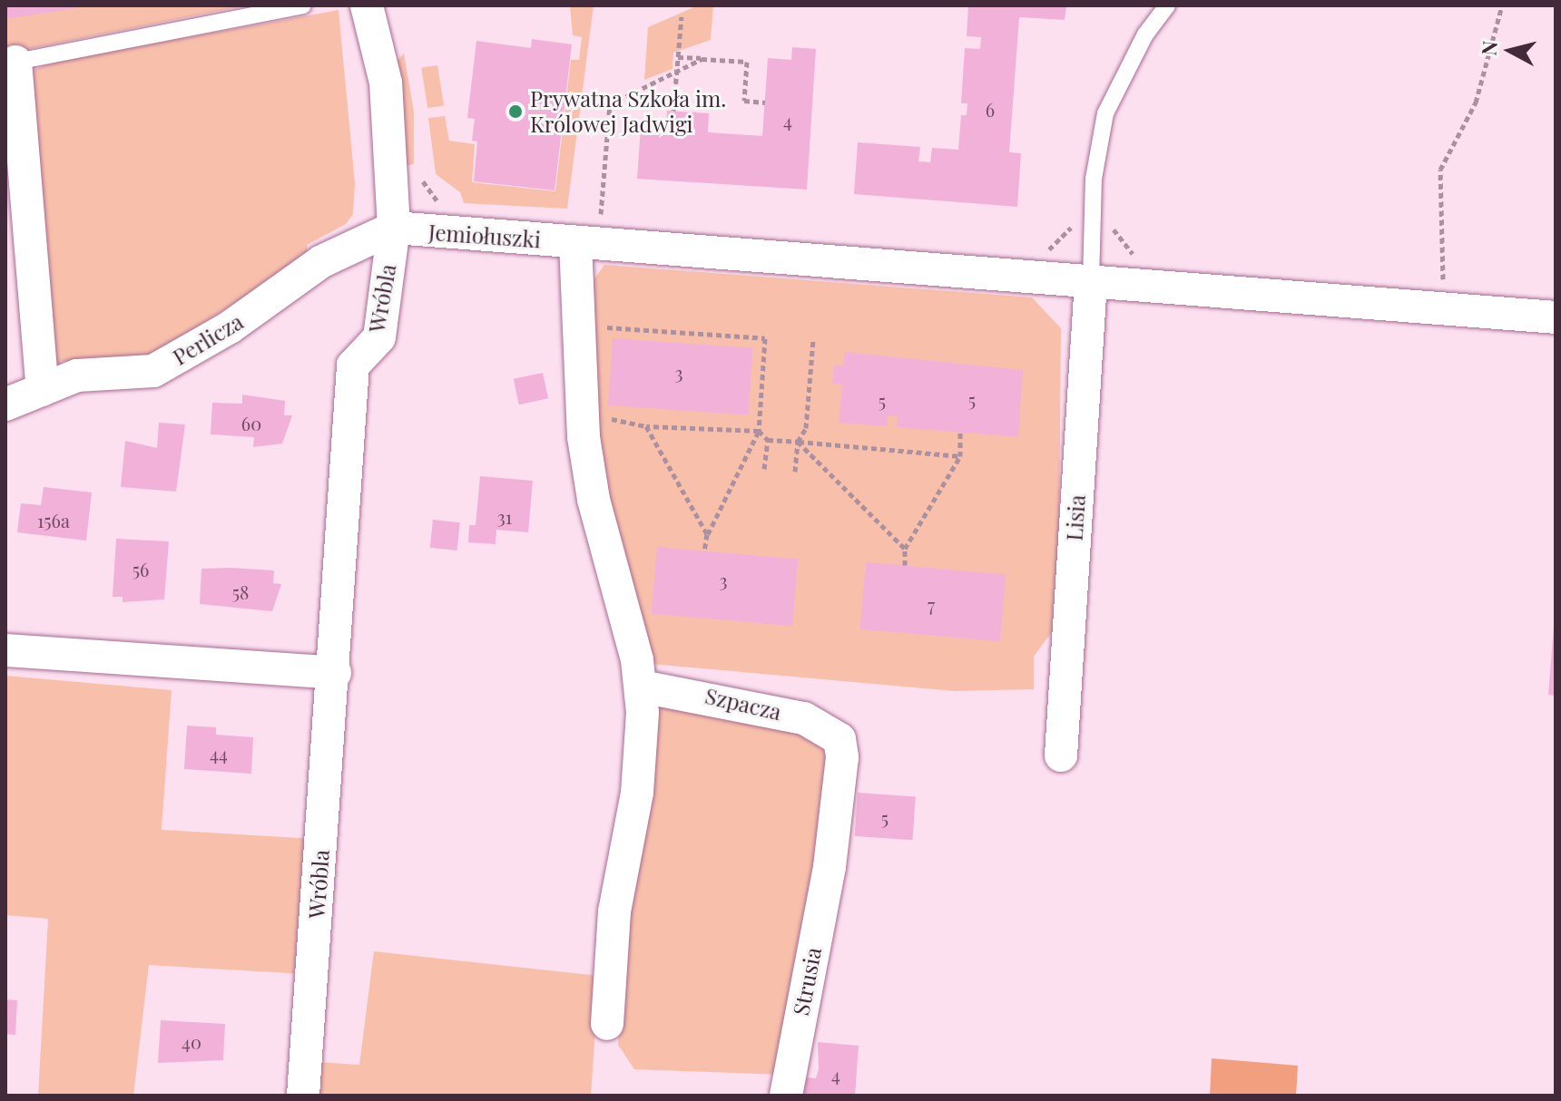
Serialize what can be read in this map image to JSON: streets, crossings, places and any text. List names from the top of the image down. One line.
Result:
{"streets":{"street":["Jemiołuszki","Wróbla","Perlicza","Lisia","Szpacza","Strusia"]},"crossings":[["Jemiołuszki","Wróbla"],["Jemiołuszki","Perlicza"],["Jemiołuszki","Lisia"],["Wróbla","Perlicza"],["Szpacza","Strusia"]],"places":["Prywatna Szkoła im. Królowej Jadwigi"],"house_numbers":["6","4","3","5","5","60","31","156a","56","3","58","7","44","5","40","4"],"north":"left"}
